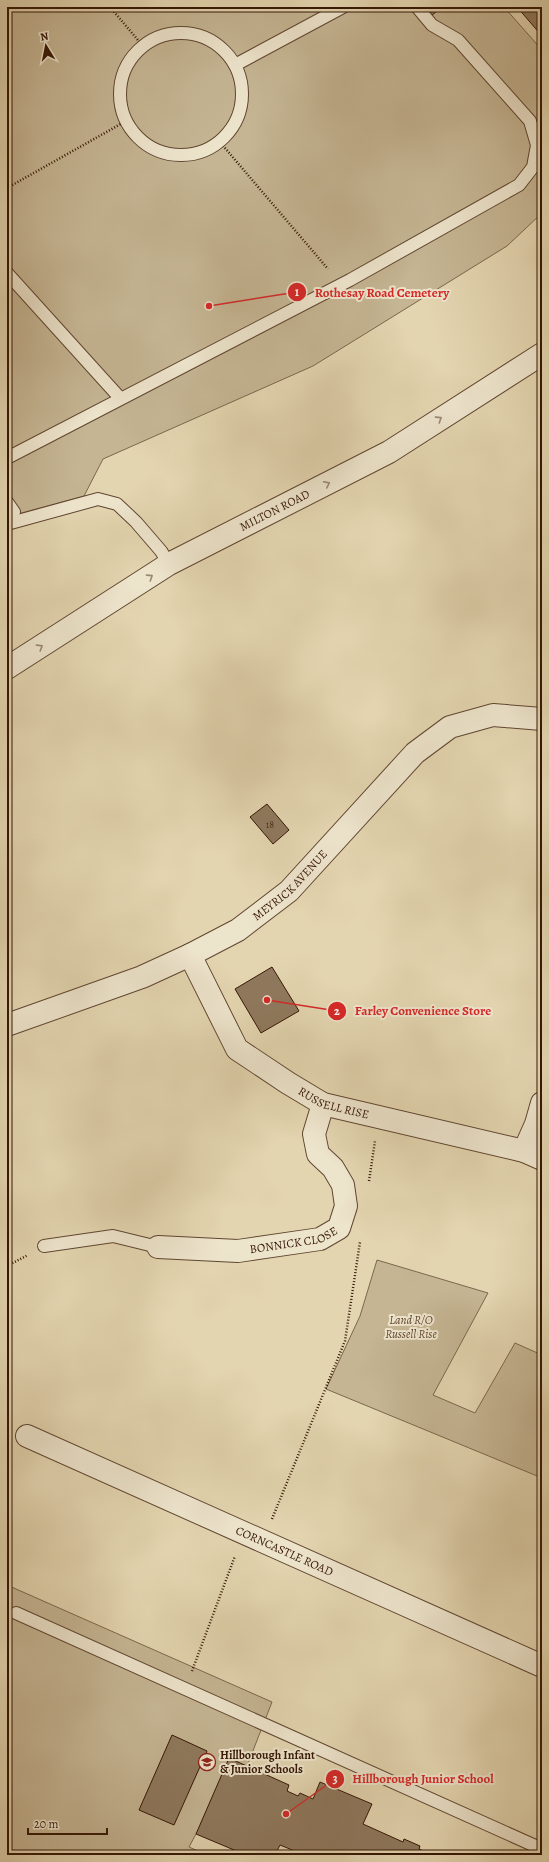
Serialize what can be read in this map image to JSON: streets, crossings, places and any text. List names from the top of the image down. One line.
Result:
{"streets":{"street":["MILTON ROAD","MEYRICK AVENUE","RUSSELL RISE","BONNICK CLOSE","CORNCASTLE ROAD"]},"crossings":[["MEYRICK AVENUE","RUSSELL RISE"],["RUSSELL RISE","BONNICK CLOSE"]],"one_way":["MILTON ROAD"],"parks":["Land R/O Russell Rise"],"places":{"other":["Rothesay Road Cemetery","Farley Convenience Store","Hillborough Junior School"],"school or university":["Hillborough Infant & Junior Schools"]},"house_numbers":["18"],"scale_bar":"20 m","north":"top"}
